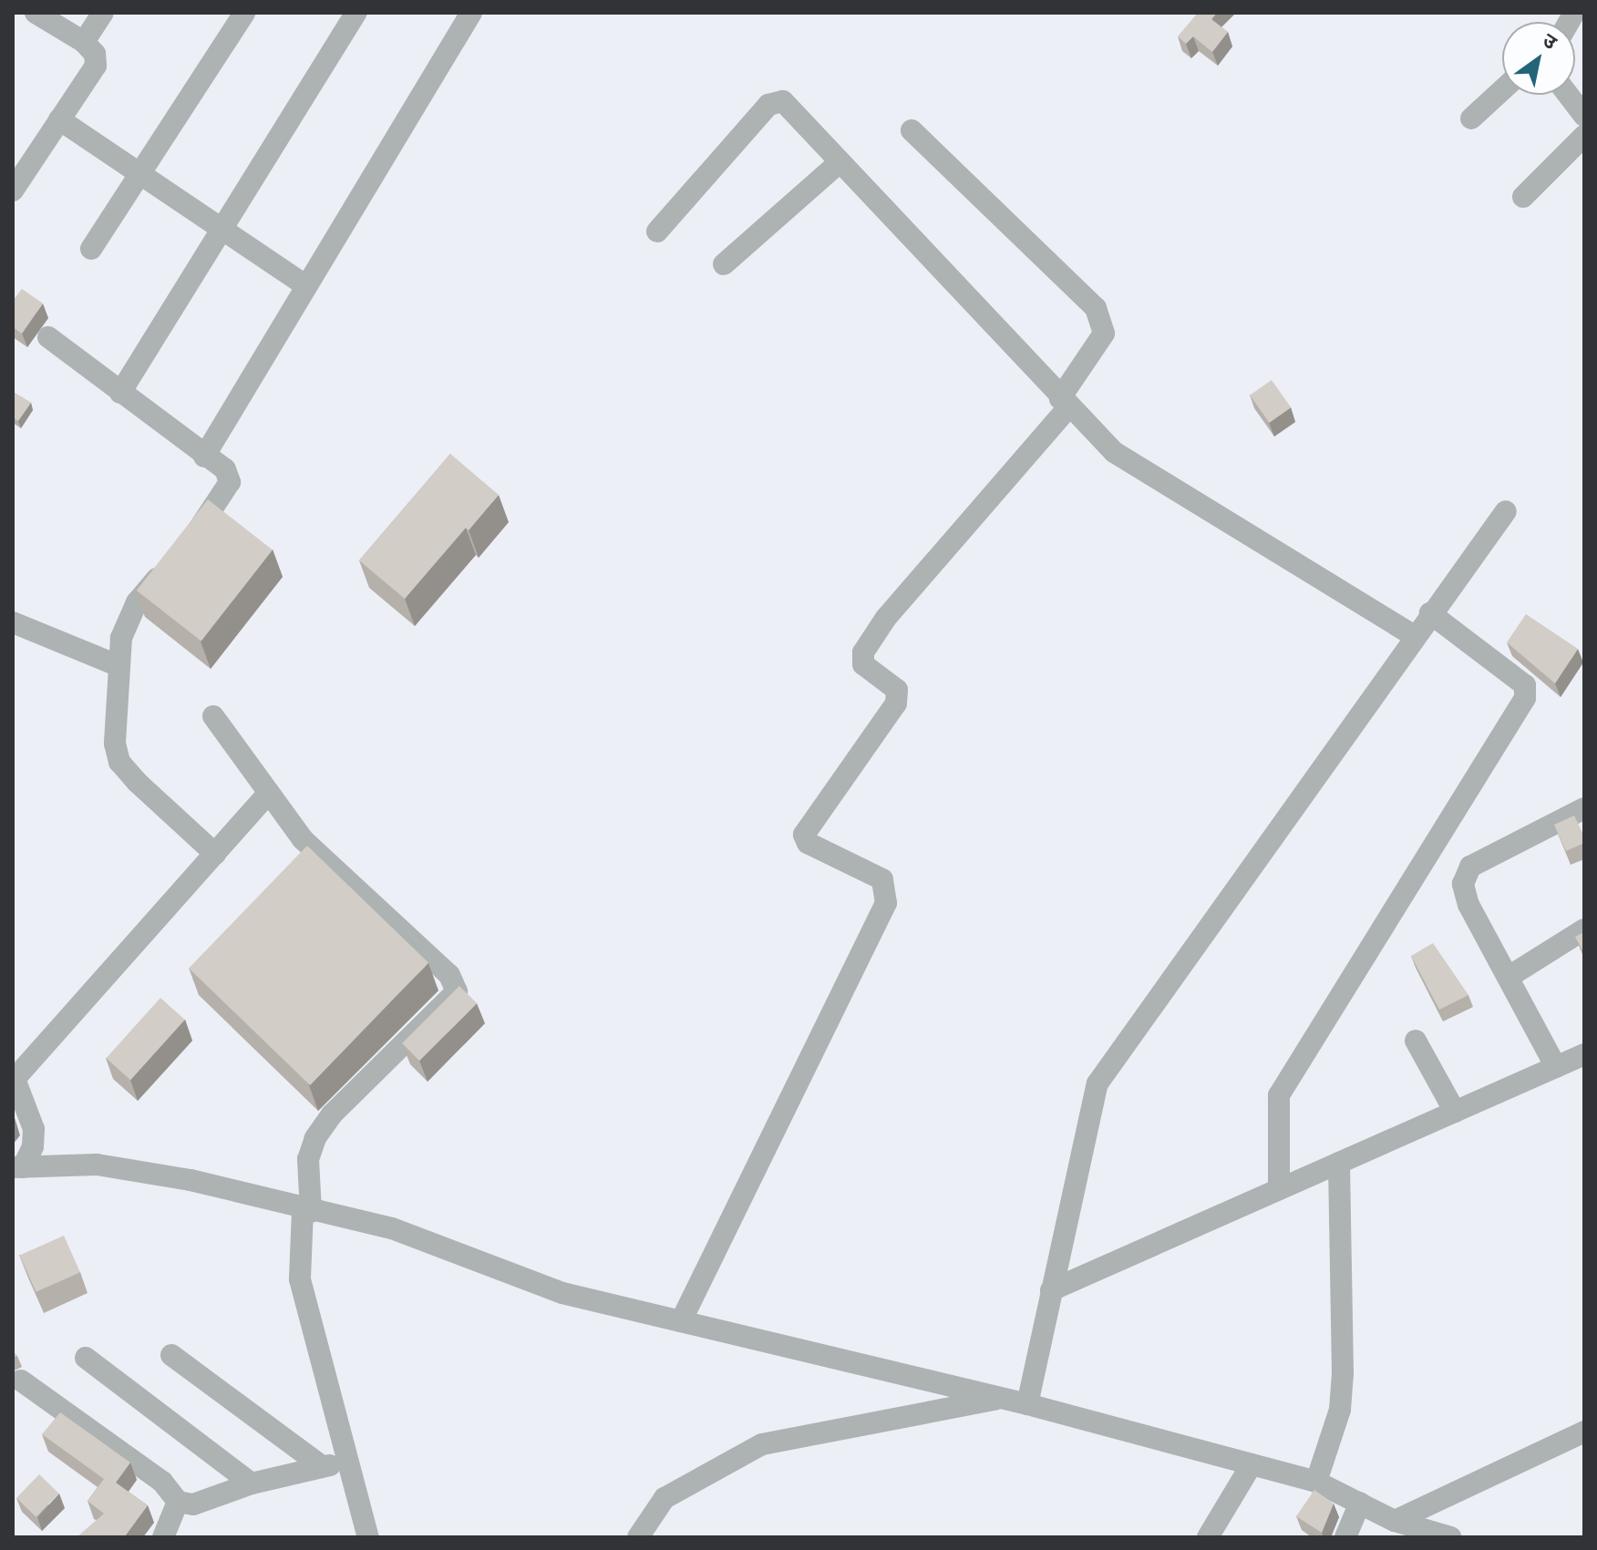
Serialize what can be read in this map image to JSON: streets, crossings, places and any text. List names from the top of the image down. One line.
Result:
{"north":"top right"}
